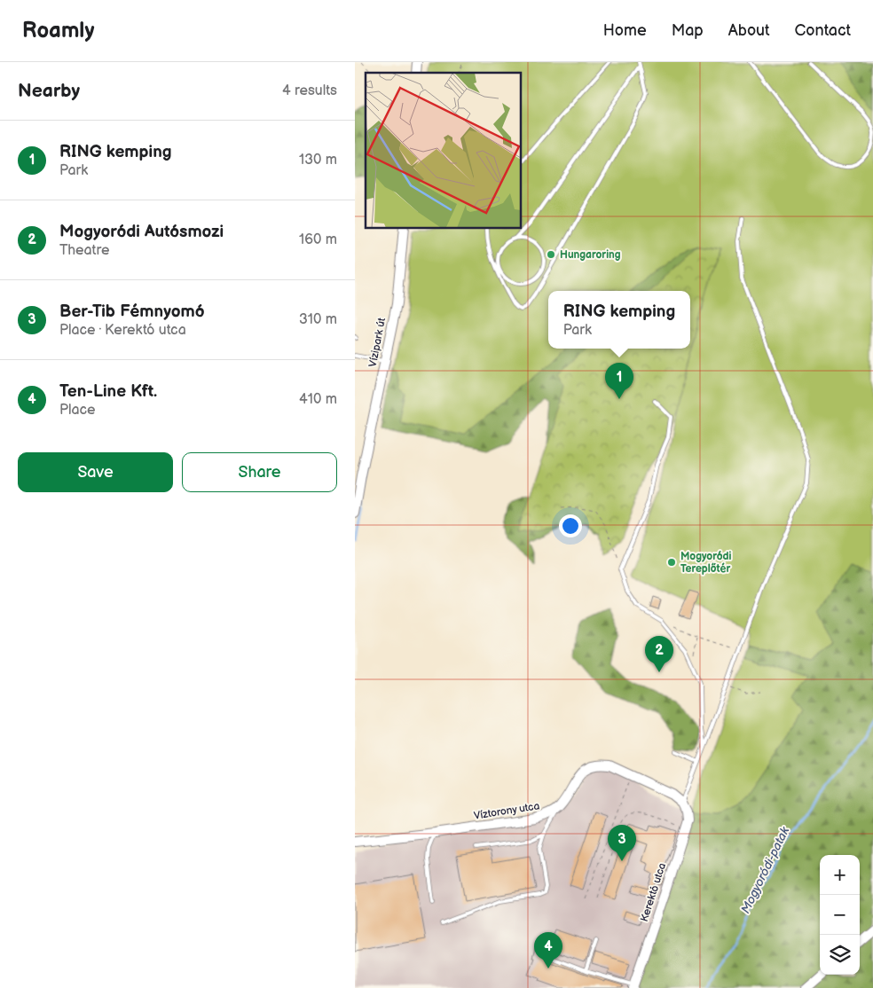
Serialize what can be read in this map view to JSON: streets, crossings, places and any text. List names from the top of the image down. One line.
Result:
{"streets":{"street":["Vízipark út","Víztorony utca","Kerektó utca"]},"water":["Mogyoródi-patak"],"places":["Hungaroring","Mogyoródi Tereplőtér"],"page":{"header":"Roamly","nav":["Home","Map","About","Contact"],"heading":["Nearby","4 results"],"list":[{"mark":"1","name":"RING kemping","note":"Park","value":"130 m"},{"mark":"2","name":"Mogyoródi Autósmozi","note":"Theatre","value":"160 m"},{"mark":"3","name":"Ber-Tib Fémnyomó","note":"Place · Kerektó utca","value":"310 m"},{"mark":"4","name":"Ten-Line Kft.","note":"Place","value":"410 m"}],"popup":["RING kemping","Park"],"pins":["1","2","3","4"],"buttons":["Save","Share"],"map_buttons":["+","−"]}}
